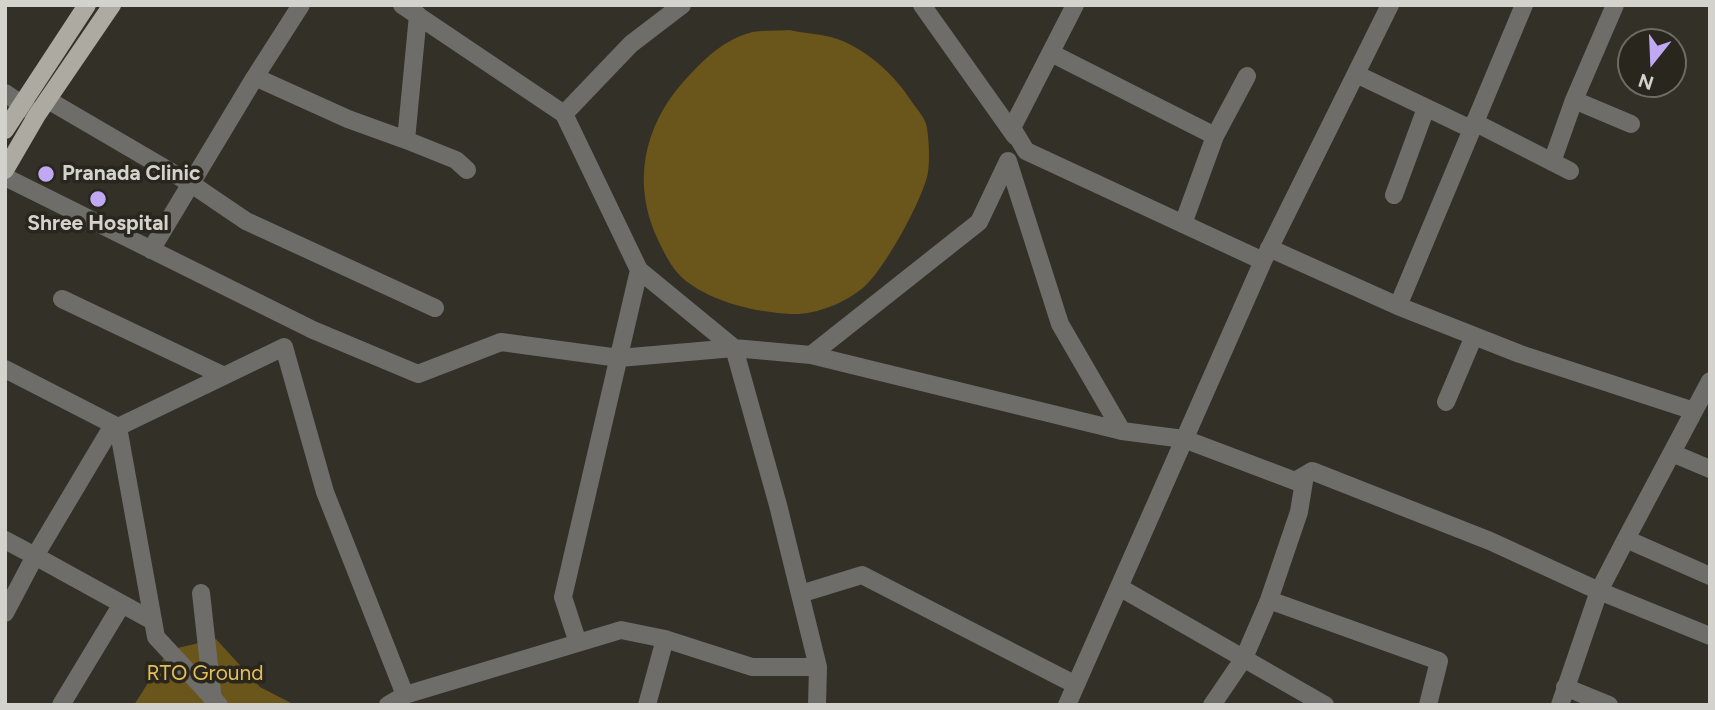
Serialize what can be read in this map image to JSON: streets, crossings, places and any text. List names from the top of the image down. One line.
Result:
{"parks":["RTO Ground"],"places":["Pranada Clinic","Shree Hospital"],"north":"bottom"}
